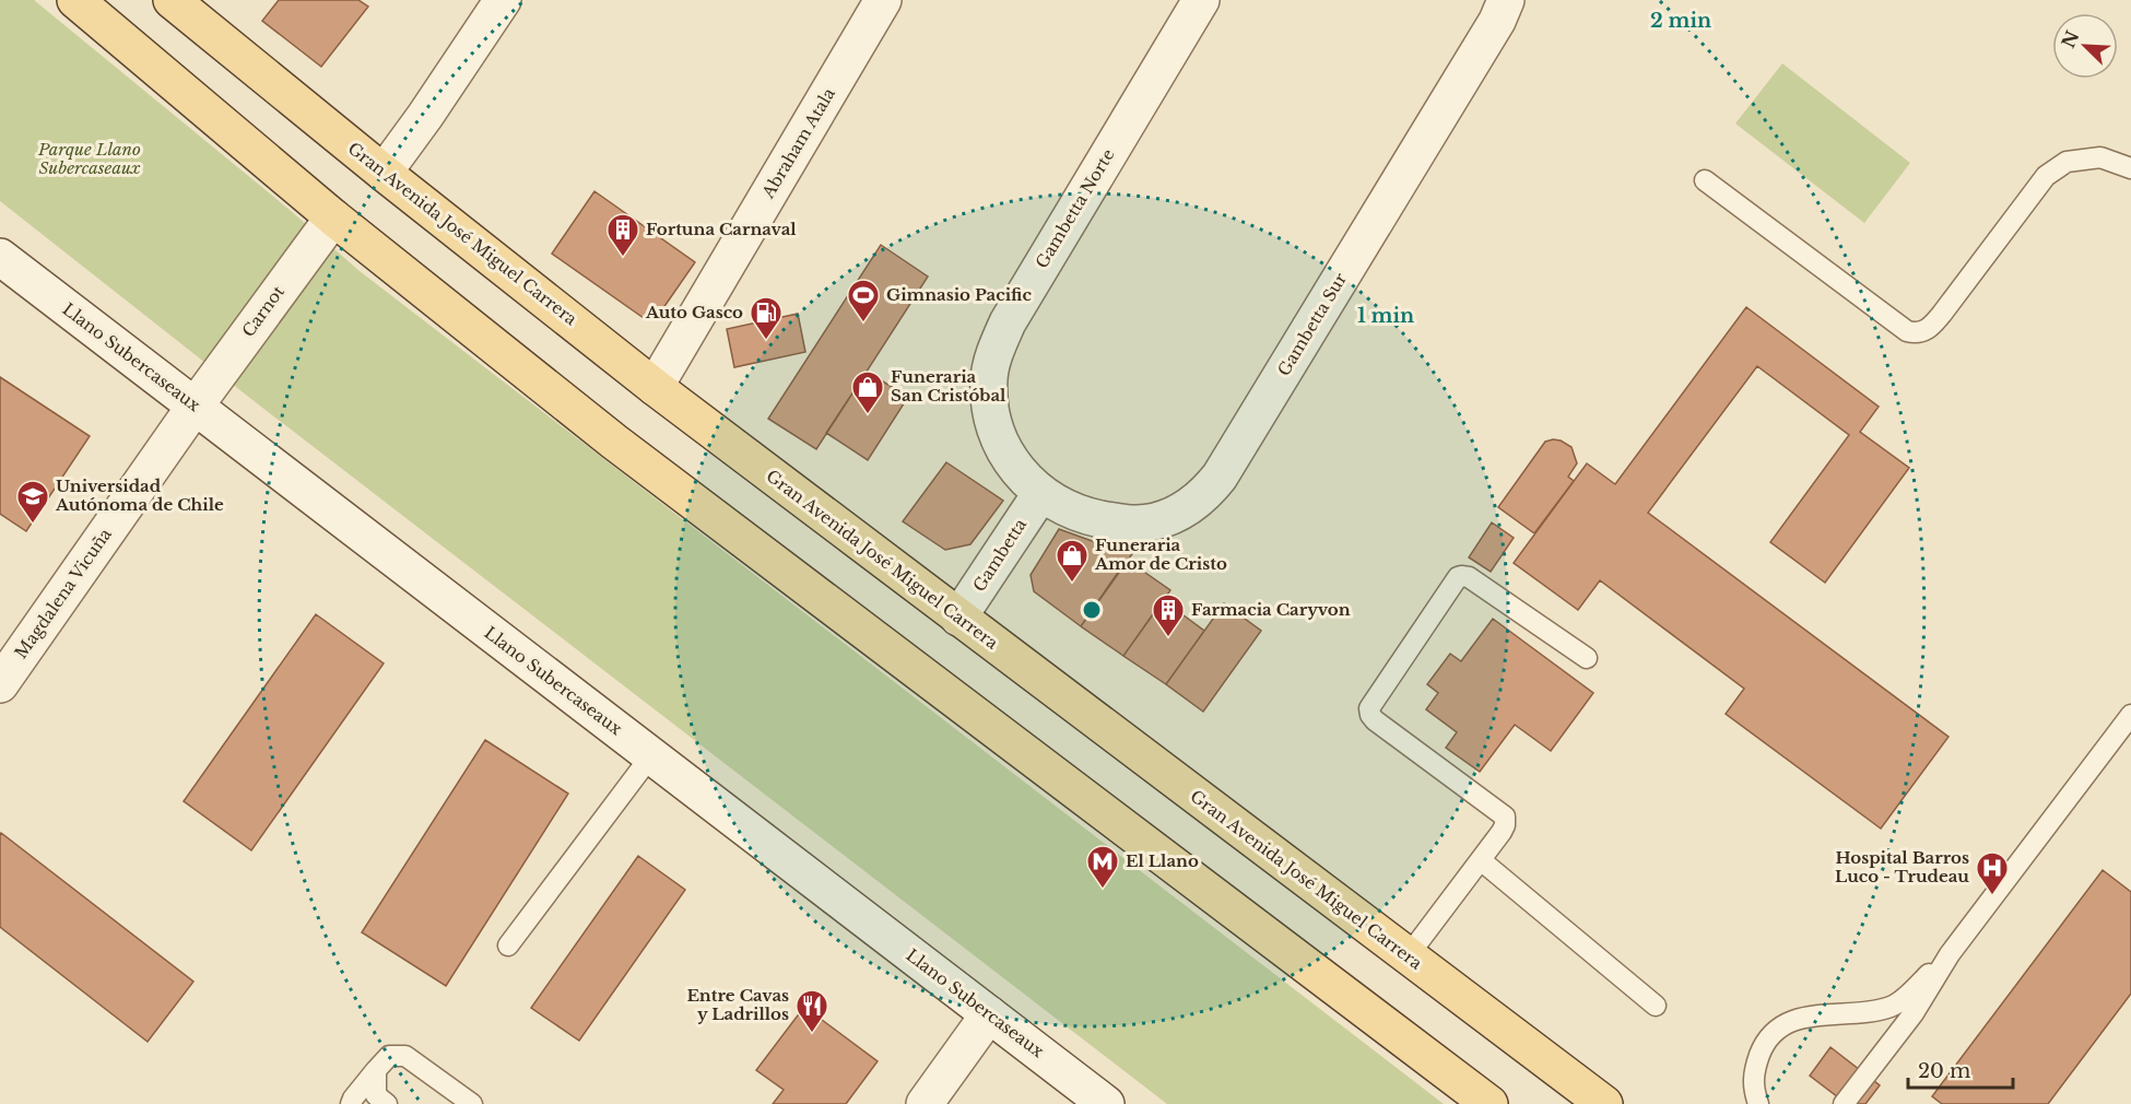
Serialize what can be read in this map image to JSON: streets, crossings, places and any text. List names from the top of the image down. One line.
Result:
{"streets":{"main road":["Gran Avenida José Miguel Carrera"],"street":["Abraham Atala","Gambetta Norte","Carnot","Gambetta Sur","Llano Subercaseaux","Gambetta","Magdalena Vicuña"]},"crossings":[["Abraham Atala","Gran Avenida José Miguel Carrera"],["Gambetta Norte","Gambetta Sur"],["Gambetta Norte","Gambetta"],["Gran Avenida José Miguel Carrera","Gambetta"],["Carnot","Llano Subercaseaux"],["Carnot","Magdalena Vicuña"],["Gambetta Sur","Gambetta"],["Llano Subercaseaux","Magdalena Vicuña"]],"parks":["Parque Llano Subercaseaux"],"places":{"building":["Fortuna Carnaval","Farmacia Caryvon"],"sports":["Gimnasio Pacific"],"fuel station":["Auto Gasco"],"shop":["Funeraria San Cristóbal","Funeraria Amor de Cristo"],"school or university":["Universidad Autónoma de Chile"],"metro station":["El Llano"],"hospital":["Hospital Barros Luco - Trudeau"],"restaurant":["Entre Cavas y Ladrillos"]},"scale_bar":"20 m","north":"top left","rings":["2 min","1 min"]}
